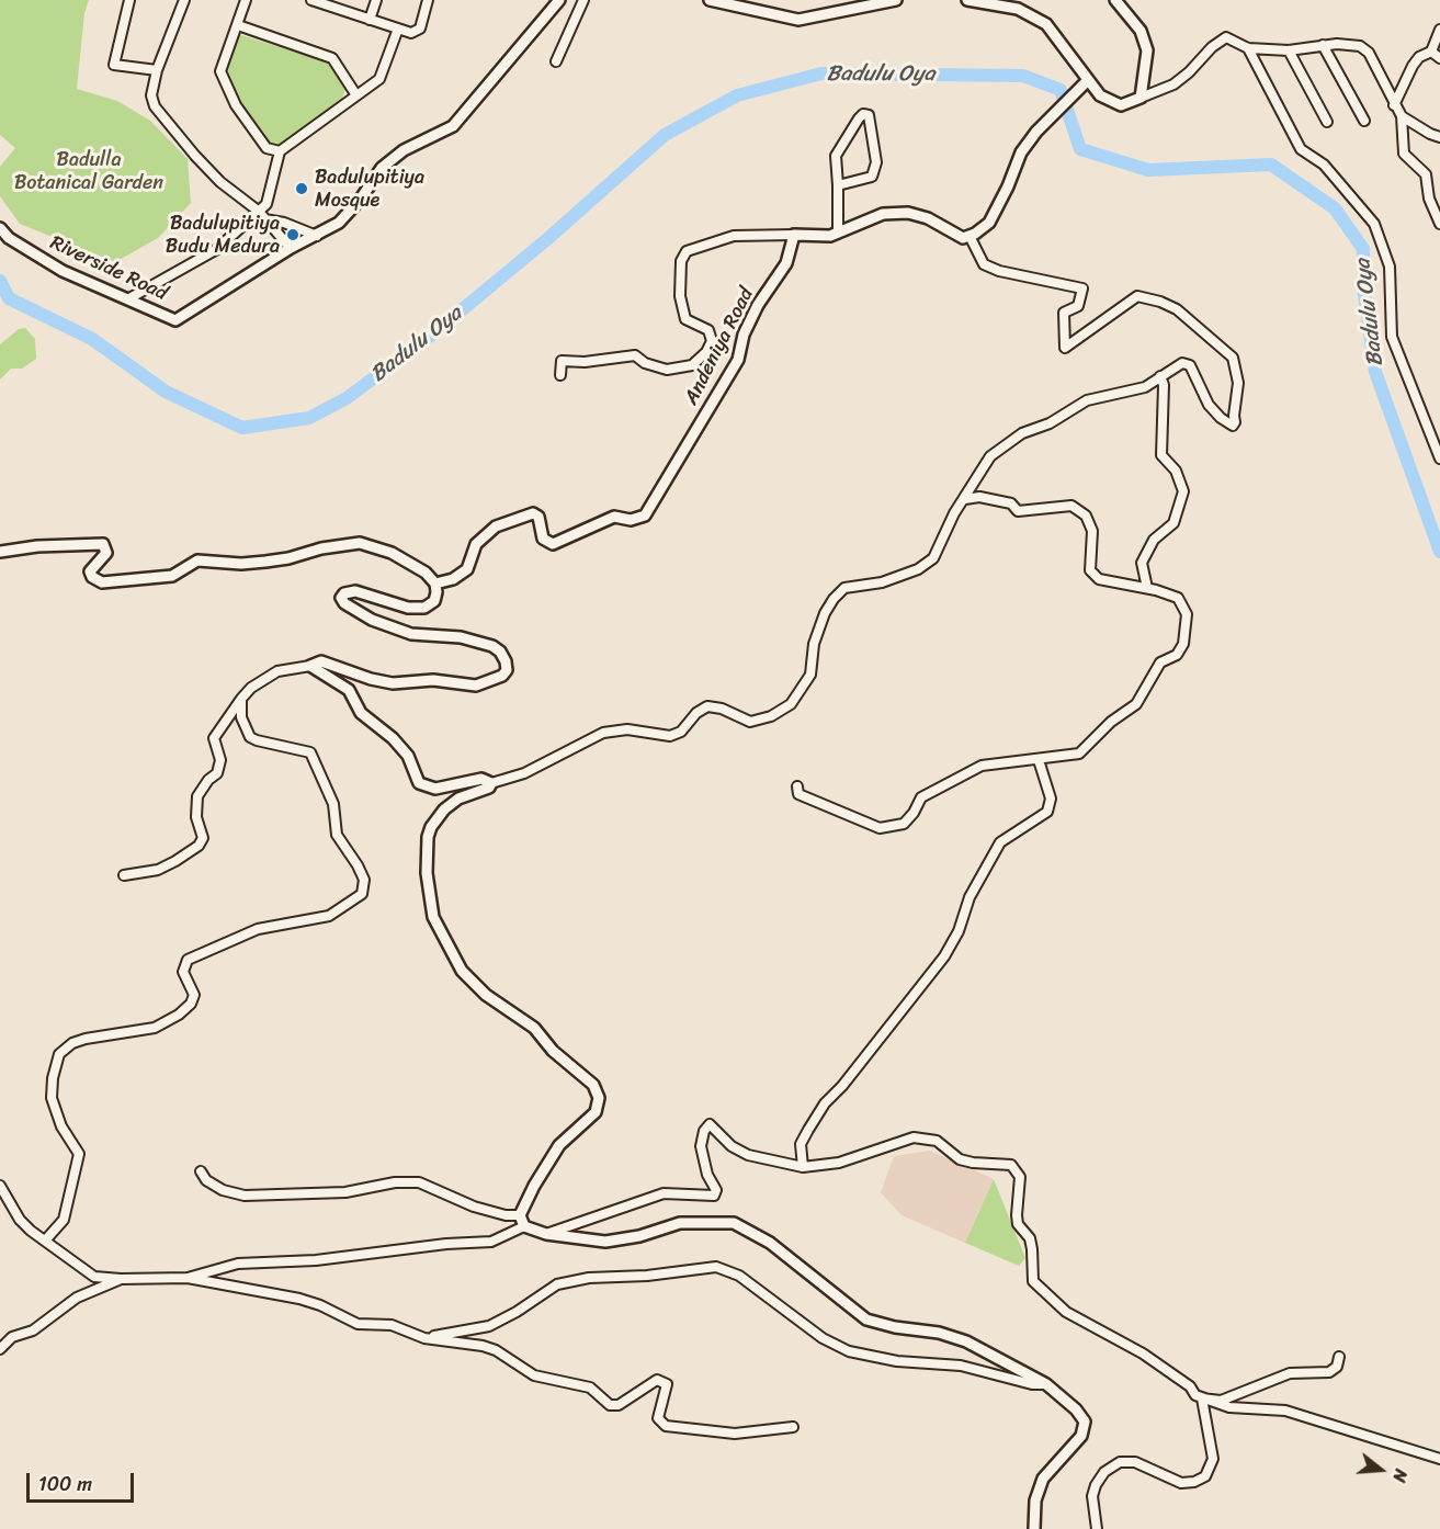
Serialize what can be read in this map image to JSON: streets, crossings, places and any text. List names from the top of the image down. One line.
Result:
{"streets":{"street":["Riverside Road","Andeniya Road"]},"water":["Badulu Oya"],"parks":["Badulla Botanical Garden"],"places":["Badulupitiya Mosque","Badulupitiya Budu Medura"],"scale_bar":"100 m","north":"right"}
